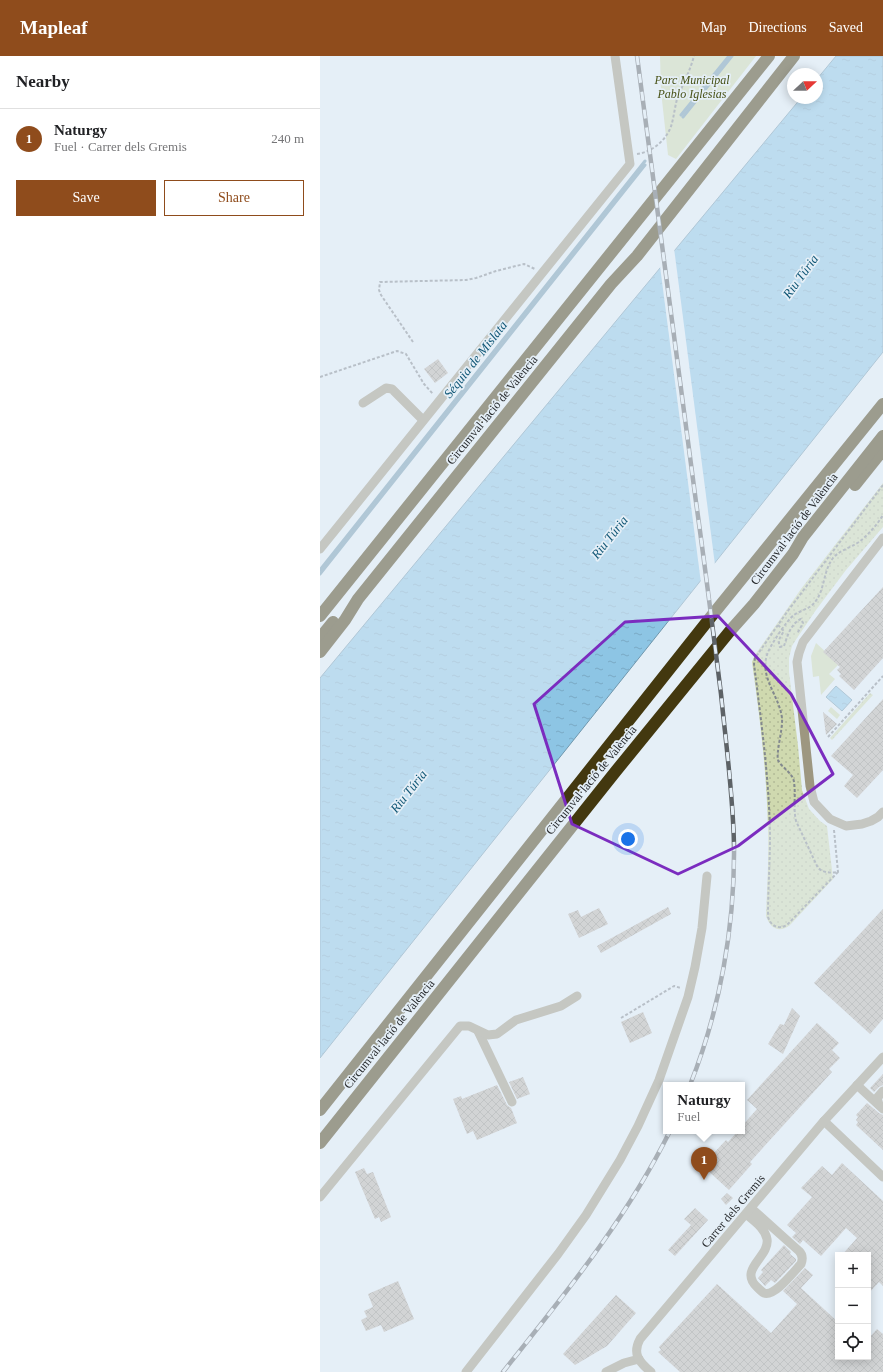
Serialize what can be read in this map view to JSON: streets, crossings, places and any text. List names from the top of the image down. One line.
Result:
{"streets":{"highway":["Circumval·lació de València"],"street":["Carrer dels Gremis"]},"water":["Riu Túria","Séquia de Mislata"],"parks":["Parc Municipal Pablo Iglesias"],"north":"right","page":{"header":"Mapleaf","nav":["Map","Directions","Saved"],"heading":"Nearby","list":[{"mark":"1","name":"Naturgy","note":"Fuel · Carrer dels Gremis","value":"240 m"}],"buttons":["Save","Share"],"popup":["Naturgy","Fuel"],"pins":"1","map_buttons":["+","−"]}}
